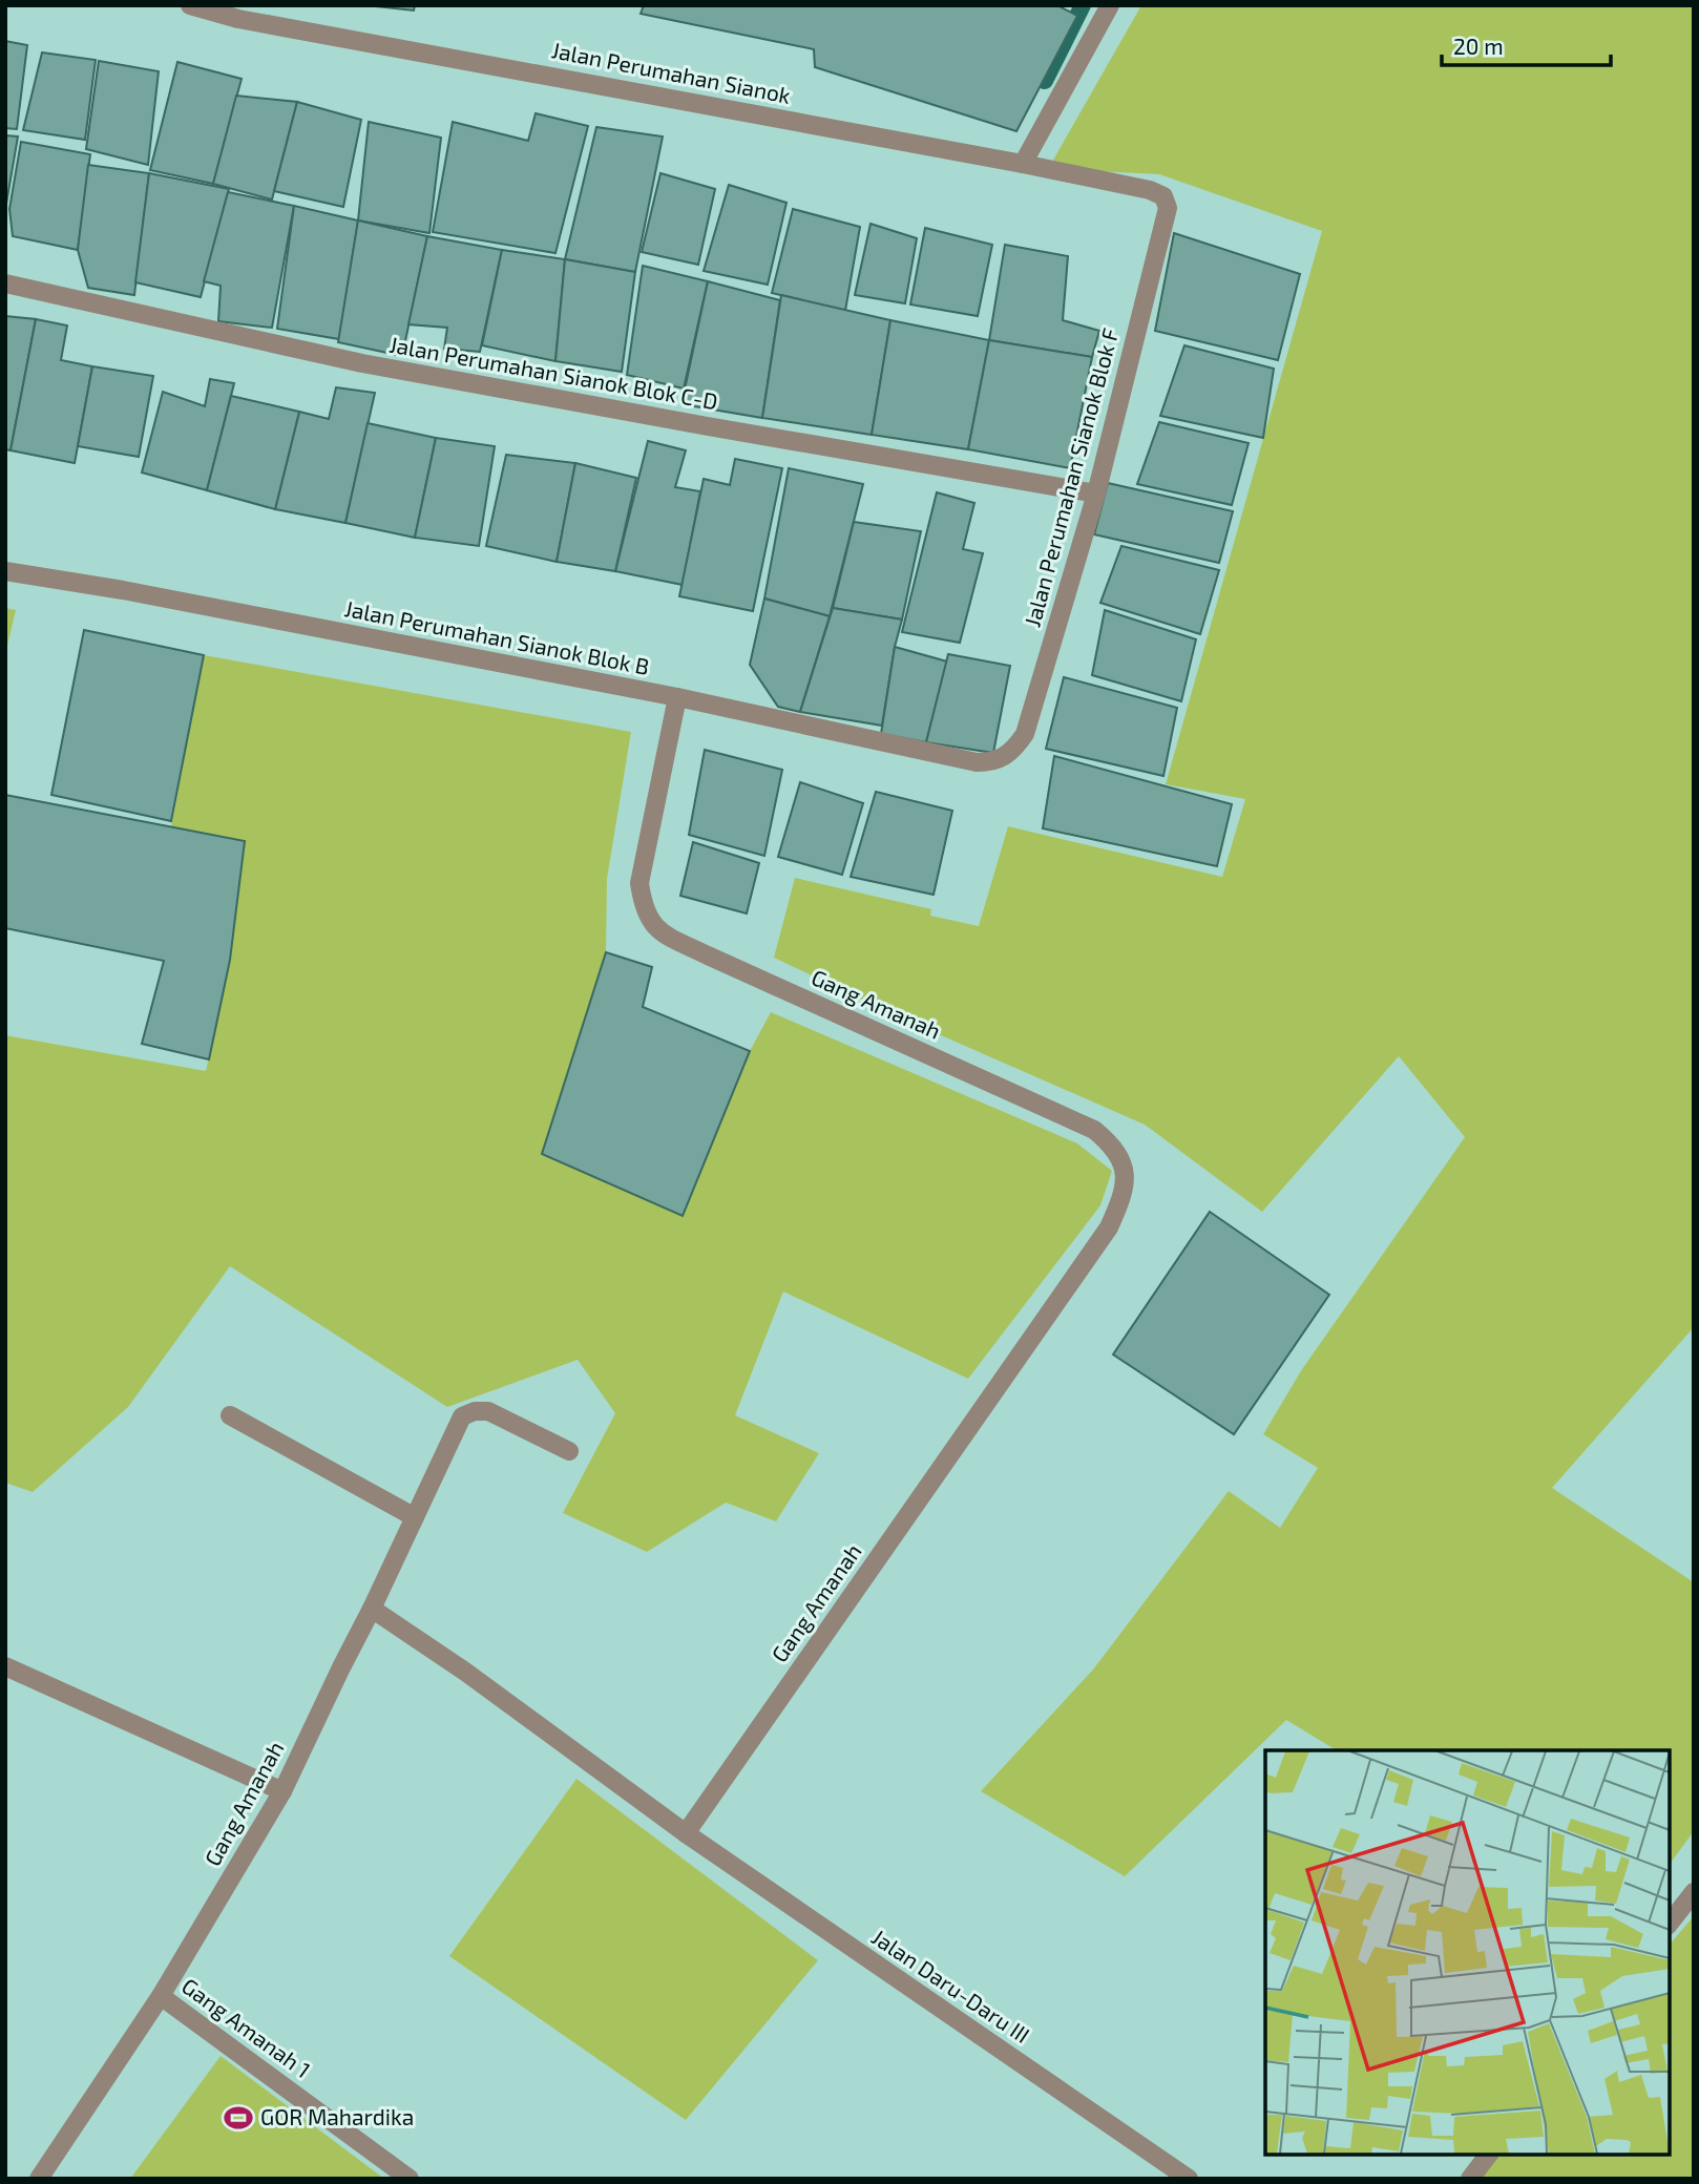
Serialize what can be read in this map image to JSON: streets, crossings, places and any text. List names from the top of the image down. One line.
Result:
{"streets":{"street":["Jalan Perumahan Sianok","Jalan Perumahan Sianok Blok C-D","Jalan Perumahan Sianok Blok F","Jalan Perumahan Sianok Blok B","Gang Amanah","Jalan Daru-Daru III","Gang Amanah 1"]},"crossings":[["Jalan Perumahan Sianok","Jalan Perumahan Sianok Blok F"],["Jalan Perumahan Sianok Blok C-D","Jalan Perumahan Sianok Blok F"],["Jalan Perumahan Sianok Blok F","Jalan Perumahan Sianok Blok B"],["Jalan Perumahan Sianok Blok B","Gang Amanah"],["Gang Amanah","Jalan Daru-Daru III"],["Gang Amanah","Gang Amanah 1"]],"places":{"sports":["GOR Mahardika"]},"scale_bar":"20 m"}
